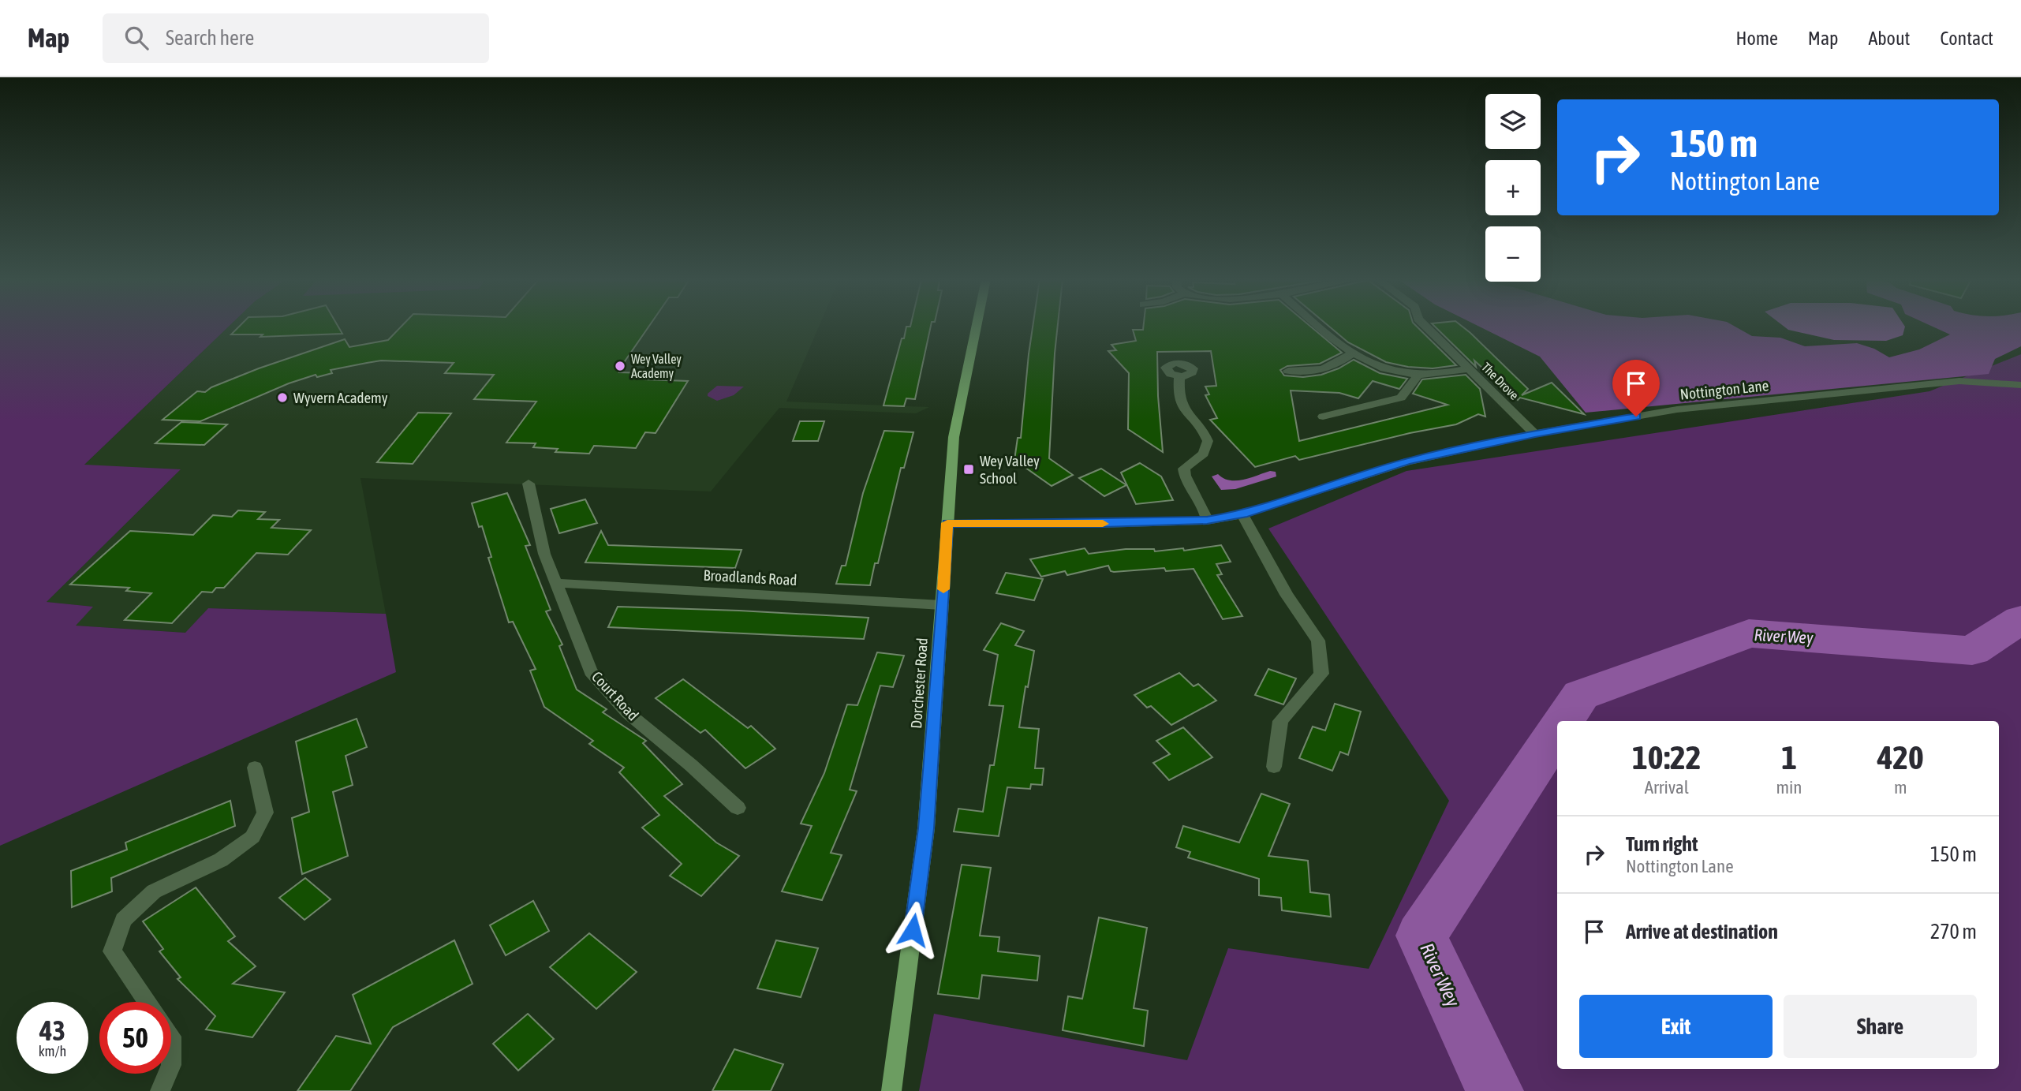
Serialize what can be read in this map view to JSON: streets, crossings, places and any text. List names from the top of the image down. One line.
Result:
{"streets":{"main road":["Dorchester Road"],"street":["The Drove","Nottington Lane","Broadlands Road","Court Road"]},"crossings":[["The Drove","Nottington Lane"],["Nottington Lane","Dorchester Road"],["Broadlands Road","Dorchester Road"],["Broadlands Road","Court Road"]],"water":["River Wey"],"places":{"other":["Wey Valley Academy","Wyvern Academy"],"transit":["Wey Valley School"]},"page":{"header":"Map","search":"Search here","nav":["Home","Map","About","Contact"],"map_buttons":["+","−"],"turn":["150 m","Nottington Lane"],"eta":["10:22","Arrival","1","min","420","m"],"list":[{"name":"Turn right","note":"Nottington Lane","value":"150 m"},{"name":"Arrive at destination","value":"270 m"}],"buttons":["Exit","Share"],"speed":"43 km/h","limit":"50"}}
